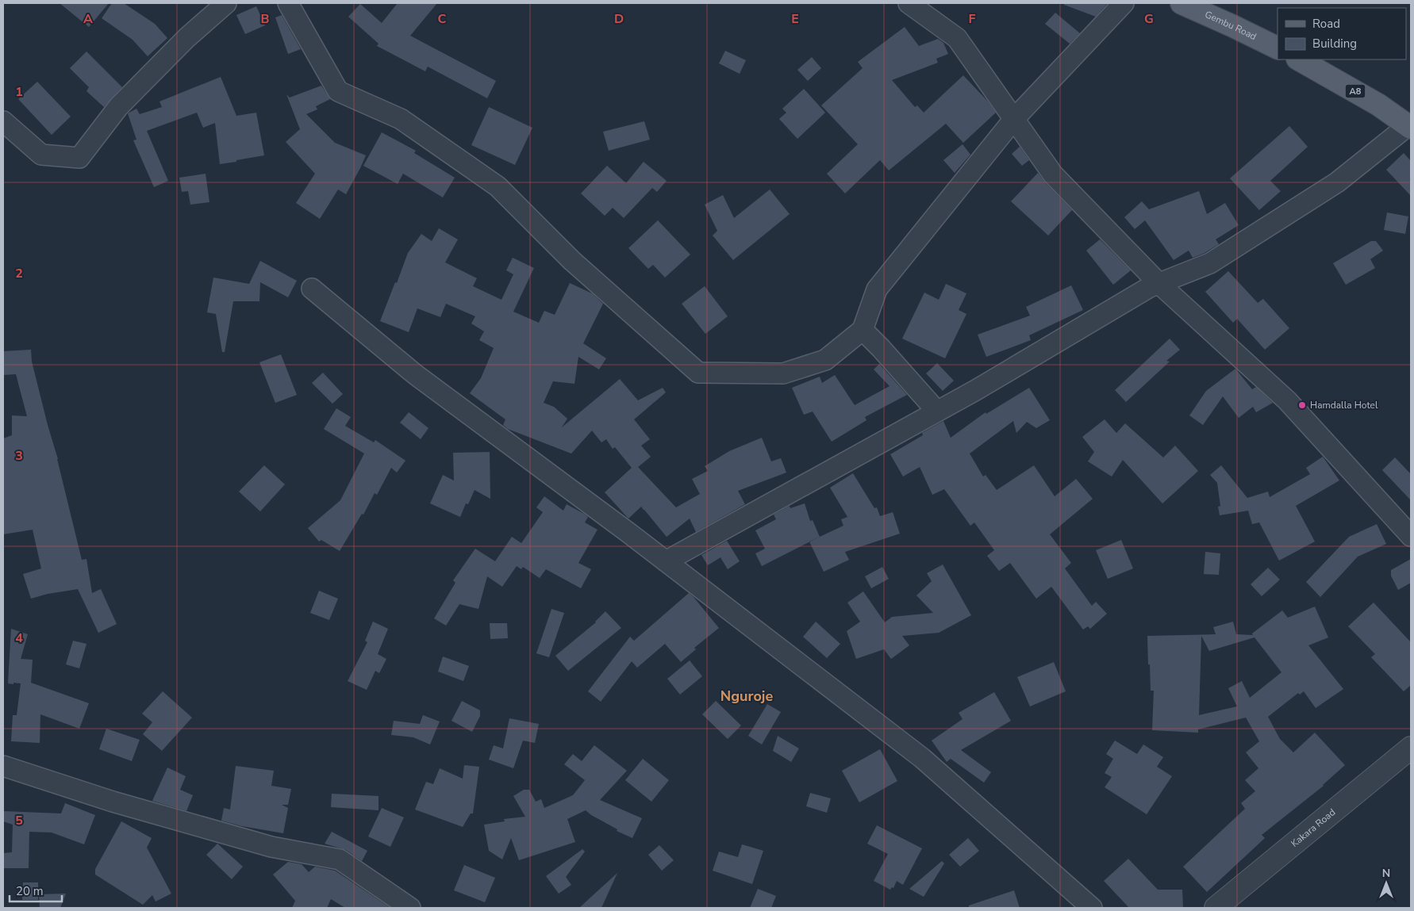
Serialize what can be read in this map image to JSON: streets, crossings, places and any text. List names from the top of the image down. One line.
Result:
{"streets":{"main road":["Gembu Road","A8"],"street":["Kakara Road"]},"districts":["Nguroje"],"places":["Hamdalla Hotel"],"legend":["Road","Building"],"scale_bar":"20 m","north":"top","grid":{"columns":["A","B","C","D","E","F","G"],"rows":["1","2","3","4","5"]}}
